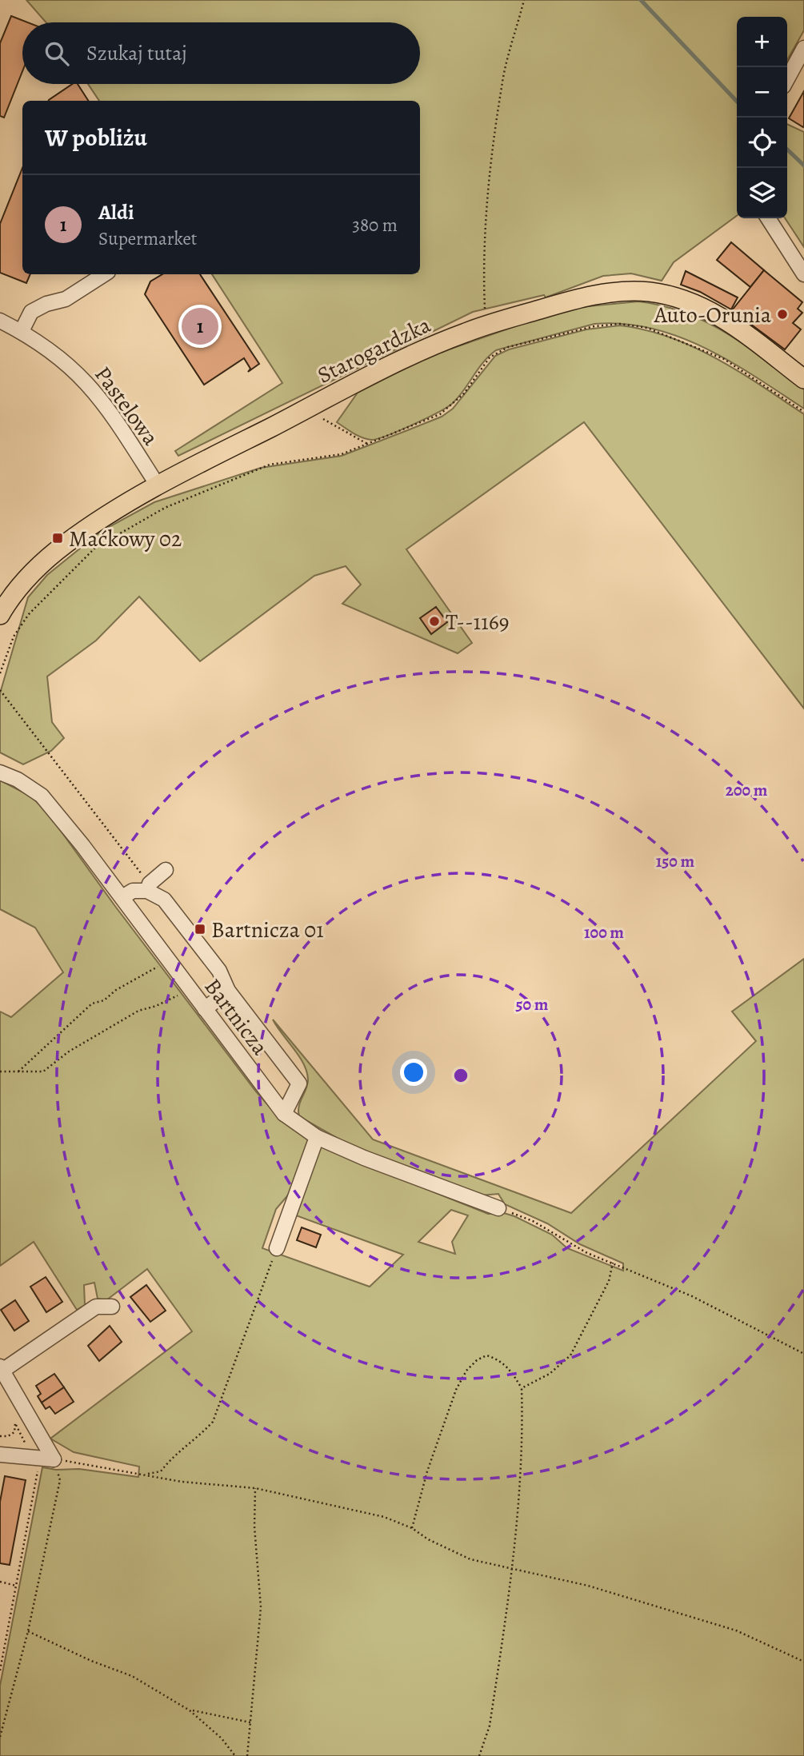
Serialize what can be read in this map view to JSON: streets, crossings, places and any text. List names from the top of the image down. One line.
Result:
{"streets":{"main road":["Starogardzka"],"street":["Pastelowa","Bartnicza"]},"crossings":[["Starogardzka","Pastelowa"]],"places":{"other":["Auto-Orunia","T--1169"],"transit":["Maćkowy 02","Bartnicza 01"]},"page":{"map_buttons":["+","−"],"search":"Szukaj tutaj","heading":"W pobliżu","list":[{"mark":"1","name":"Aldi","note":"Supermarket","value":"380 m"}],"pins":"1"},"rings":["200 m","150 m","100 m","50 m"]}
